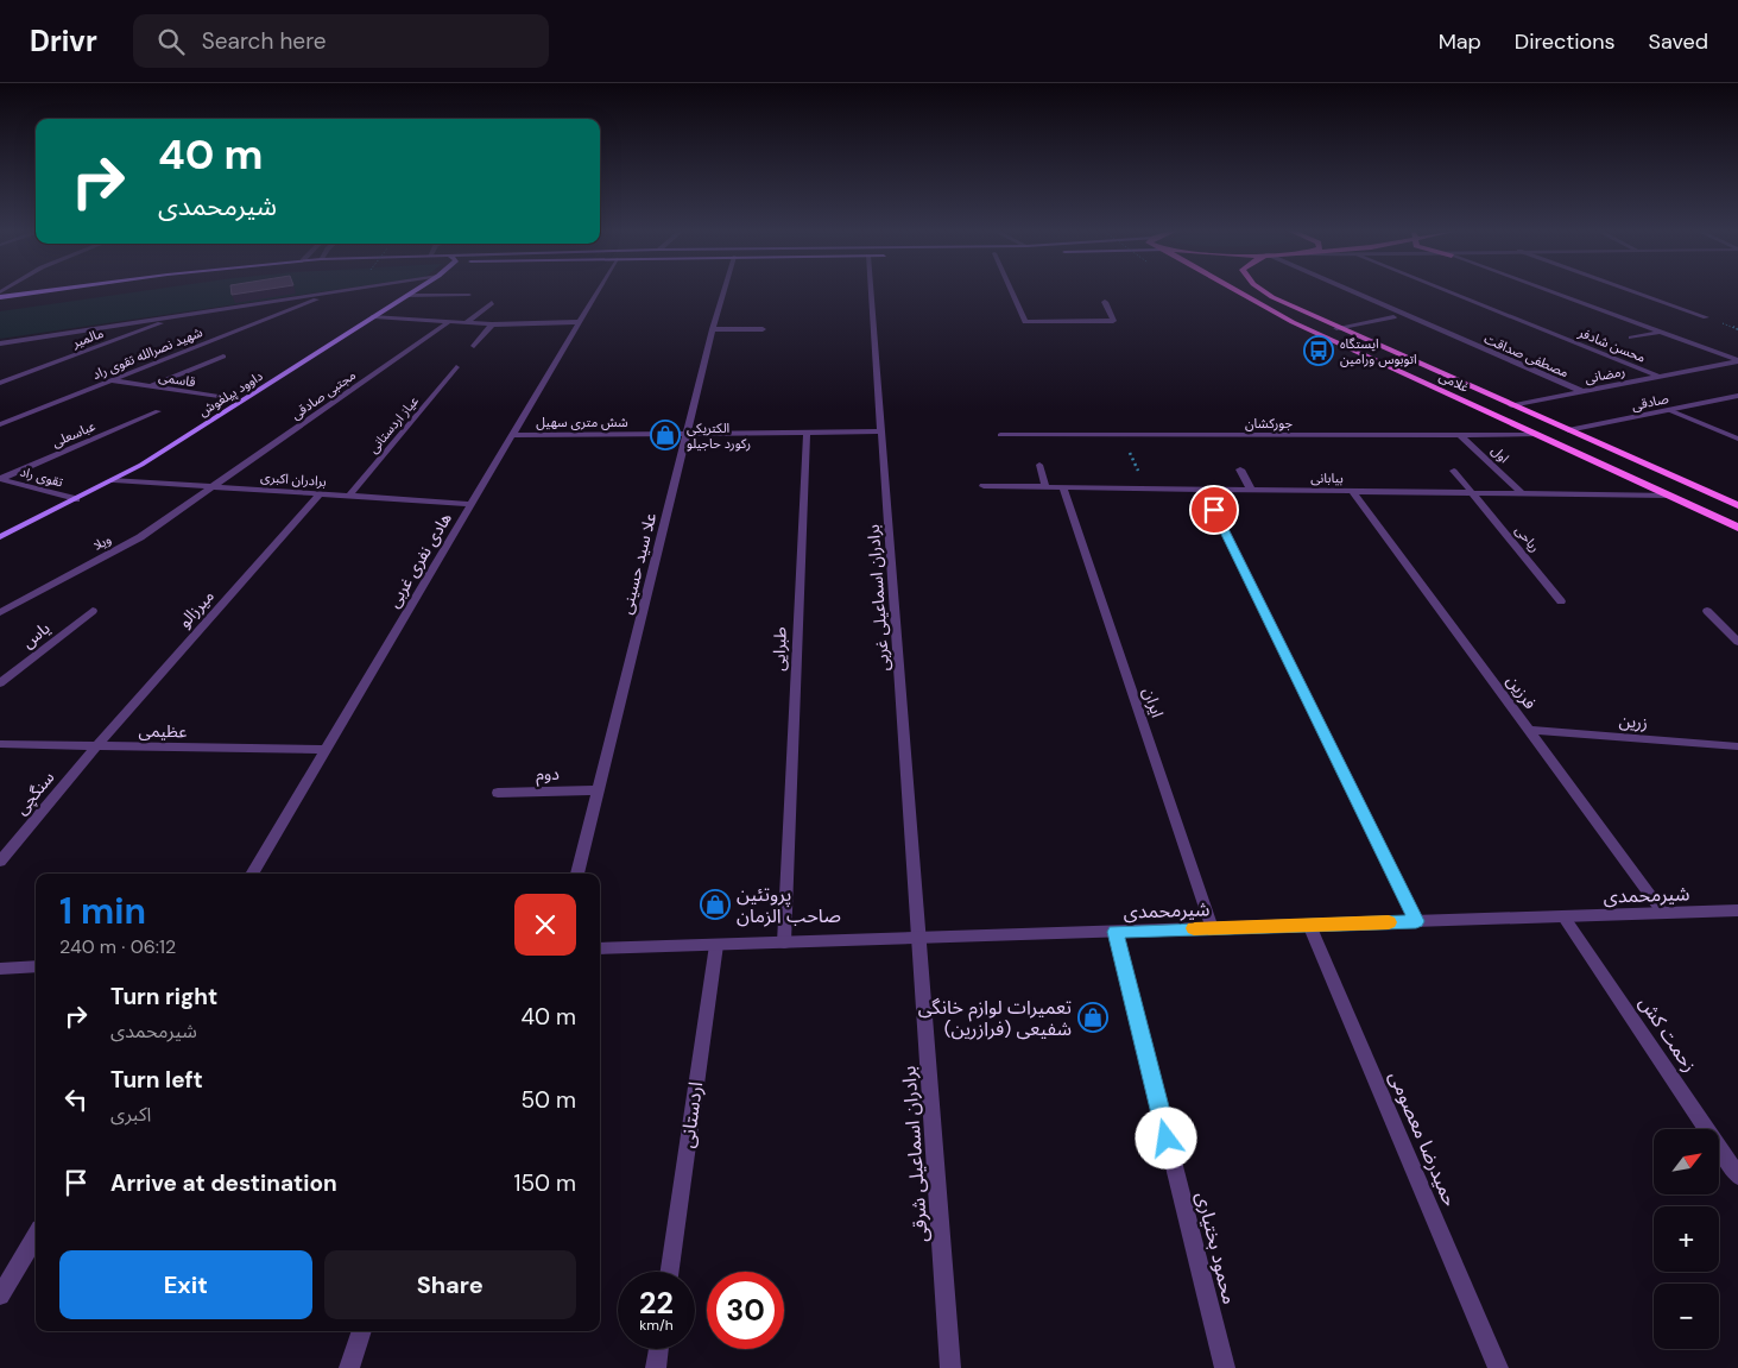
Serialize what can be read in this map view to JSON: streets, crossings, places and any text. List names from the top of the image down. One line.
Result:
{"streets":{"main road":["غلامی","داوود پیلغوش"],"street":["مالمیر","محسن شادفر","شهید نصرالله تقوی راد","مصطفی صداقت","رمضانی","قاسمی","مجتبی صادقی","صادقی","شش متری سهیل","جورکشان","عیاز اردستانی","عباسعلی","اول","تقوی راد","بیابانی","برادران اکبری","ریاحی","ویلا","هادی نفری غربی","علا سید حسینی","برادران اسماعیلی غربی","میرزالو","یاس","طبرایی","فرزین","ایران","زرین","عظیمی","دوم","سنگچی","شیرمحمدی","زحمت کش","اردستانی","حمیدرضا معصومی","برادران اسماعیلی شرقی","محمود بختیاری"]},"crossings":[["محسن شادفر","رمضانی"],["شهید نصرالله تقوی راد","قاسمی"],["مصطفی صداقت","رمضانی"],["رمضانی","غلامی"],["قاسمی","داوود پیلغوش"],["غلامی","صادقی"],["غلامی","جورکشان"],["غلامی","بیابانی"],["داوود پیلغوش","تقوی راد"],["داوود پیلغوش","برادران اکبری"],["مجتبی صادقی","برادران اکبری"],["مجتبی صادقی","ویلا"],["شش متری سهیل","هادی نفری غربی"],["شش متری سهیل","علا سید حسینی"],["شش متری سهیل","طبرایی"],["جورکشان","اول"],["عیاز اردستانی","برادران اکبری"],["عباسعلی","تقوی راد"],["اول","بیابانی"],["بیابانی","ریاحی"],["بیابانی","فرزین"],["بیابانی","ایران"],["برادران اکبری","ویلا"],["برادران اکبری","هادی نفری غربی"],["برادران اکبری","میرزالو"],["هادی نفری غربی","عظیمی"],["علا سید حسینی","دوم"],["برادران اسماعیلی غربی","شیرمحمدی"],["برادران اسماعیلی غربی","برادران اسماعیلی شرقی"],["میرزالو","عظیمی"],["میرزالو","سنگچی"],["طبرایی","شیرمحمدی"],["فرزین","زرین"],["فرزین","شیرمحمدی"],["ایران","شیرمحمدی"],["عظیمی","سنگچی"],["شیرمحمدی","زحمت کش"],["شیرمحمدی","اردستانی"],["شیرمحمدی","حمیدرضا معصومی"],["شیرمحمدی","برادران اسماعیلی شرقی"],["شیرمحمدی","محمود بختیاری"]],"places":{"bus stop":["ایستگاه اتوبوس ورامین"],"shop":["الکتریکی رکورد حاجیلو","پروتئین صاحب الزمان","تعمیرات لوازم خانگی شفیعی (فرازرین)"]},"north":"top right","page":{"header":"Drivr","search":"Search here","nav":["Map","Directions","Saved"],"turn":["40 m","شیرمحمدی"],"heading":["1 min","240 m · 06:12"],"list":[{"name":"Turn right","note":"شیرمحمدی","value":"40 m"},{"name":"Turn left","note":"اکبری","value":"50 m"},{"name":"Arrive at destination","value":"150 m"}],"map_buttons":["+","−"],"buttons":["Exit","Share"],"speed":"22 km/h","limit":"30"}}
